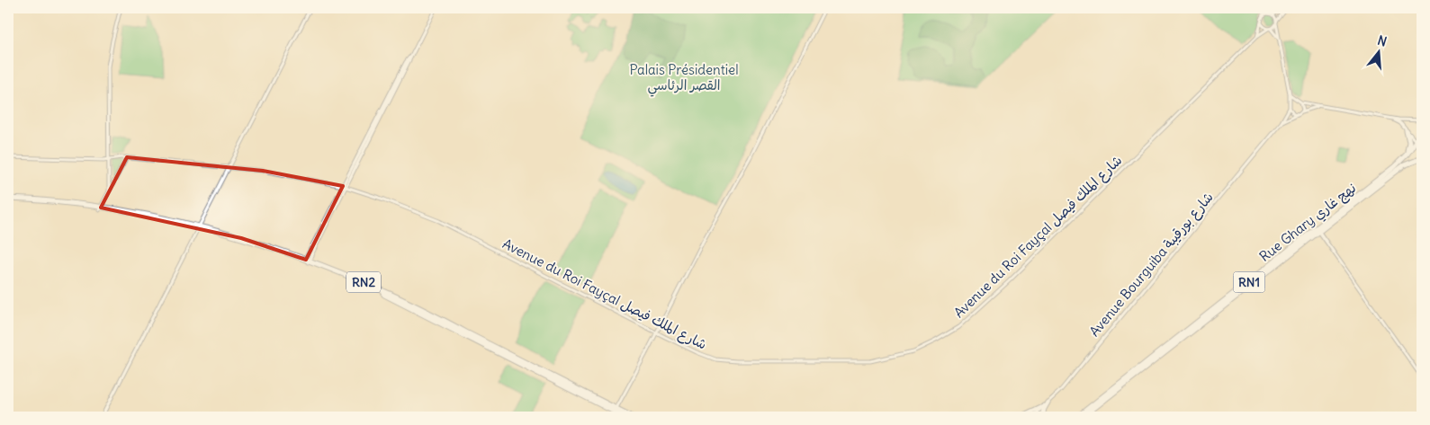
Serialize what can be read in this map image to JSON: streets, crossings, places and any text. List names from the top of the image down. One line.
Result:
{"streets":{"highway":["Rue Ghary نهج غاري","RN2","RN1"],"street":["Avenue du Roi Fayçal شارع الملك فيصل","Avenue Bourguiba شارع بورقيبة"]},"parks":["Palais Présidentiel القصر الرئاسي"],"north":"top"}
